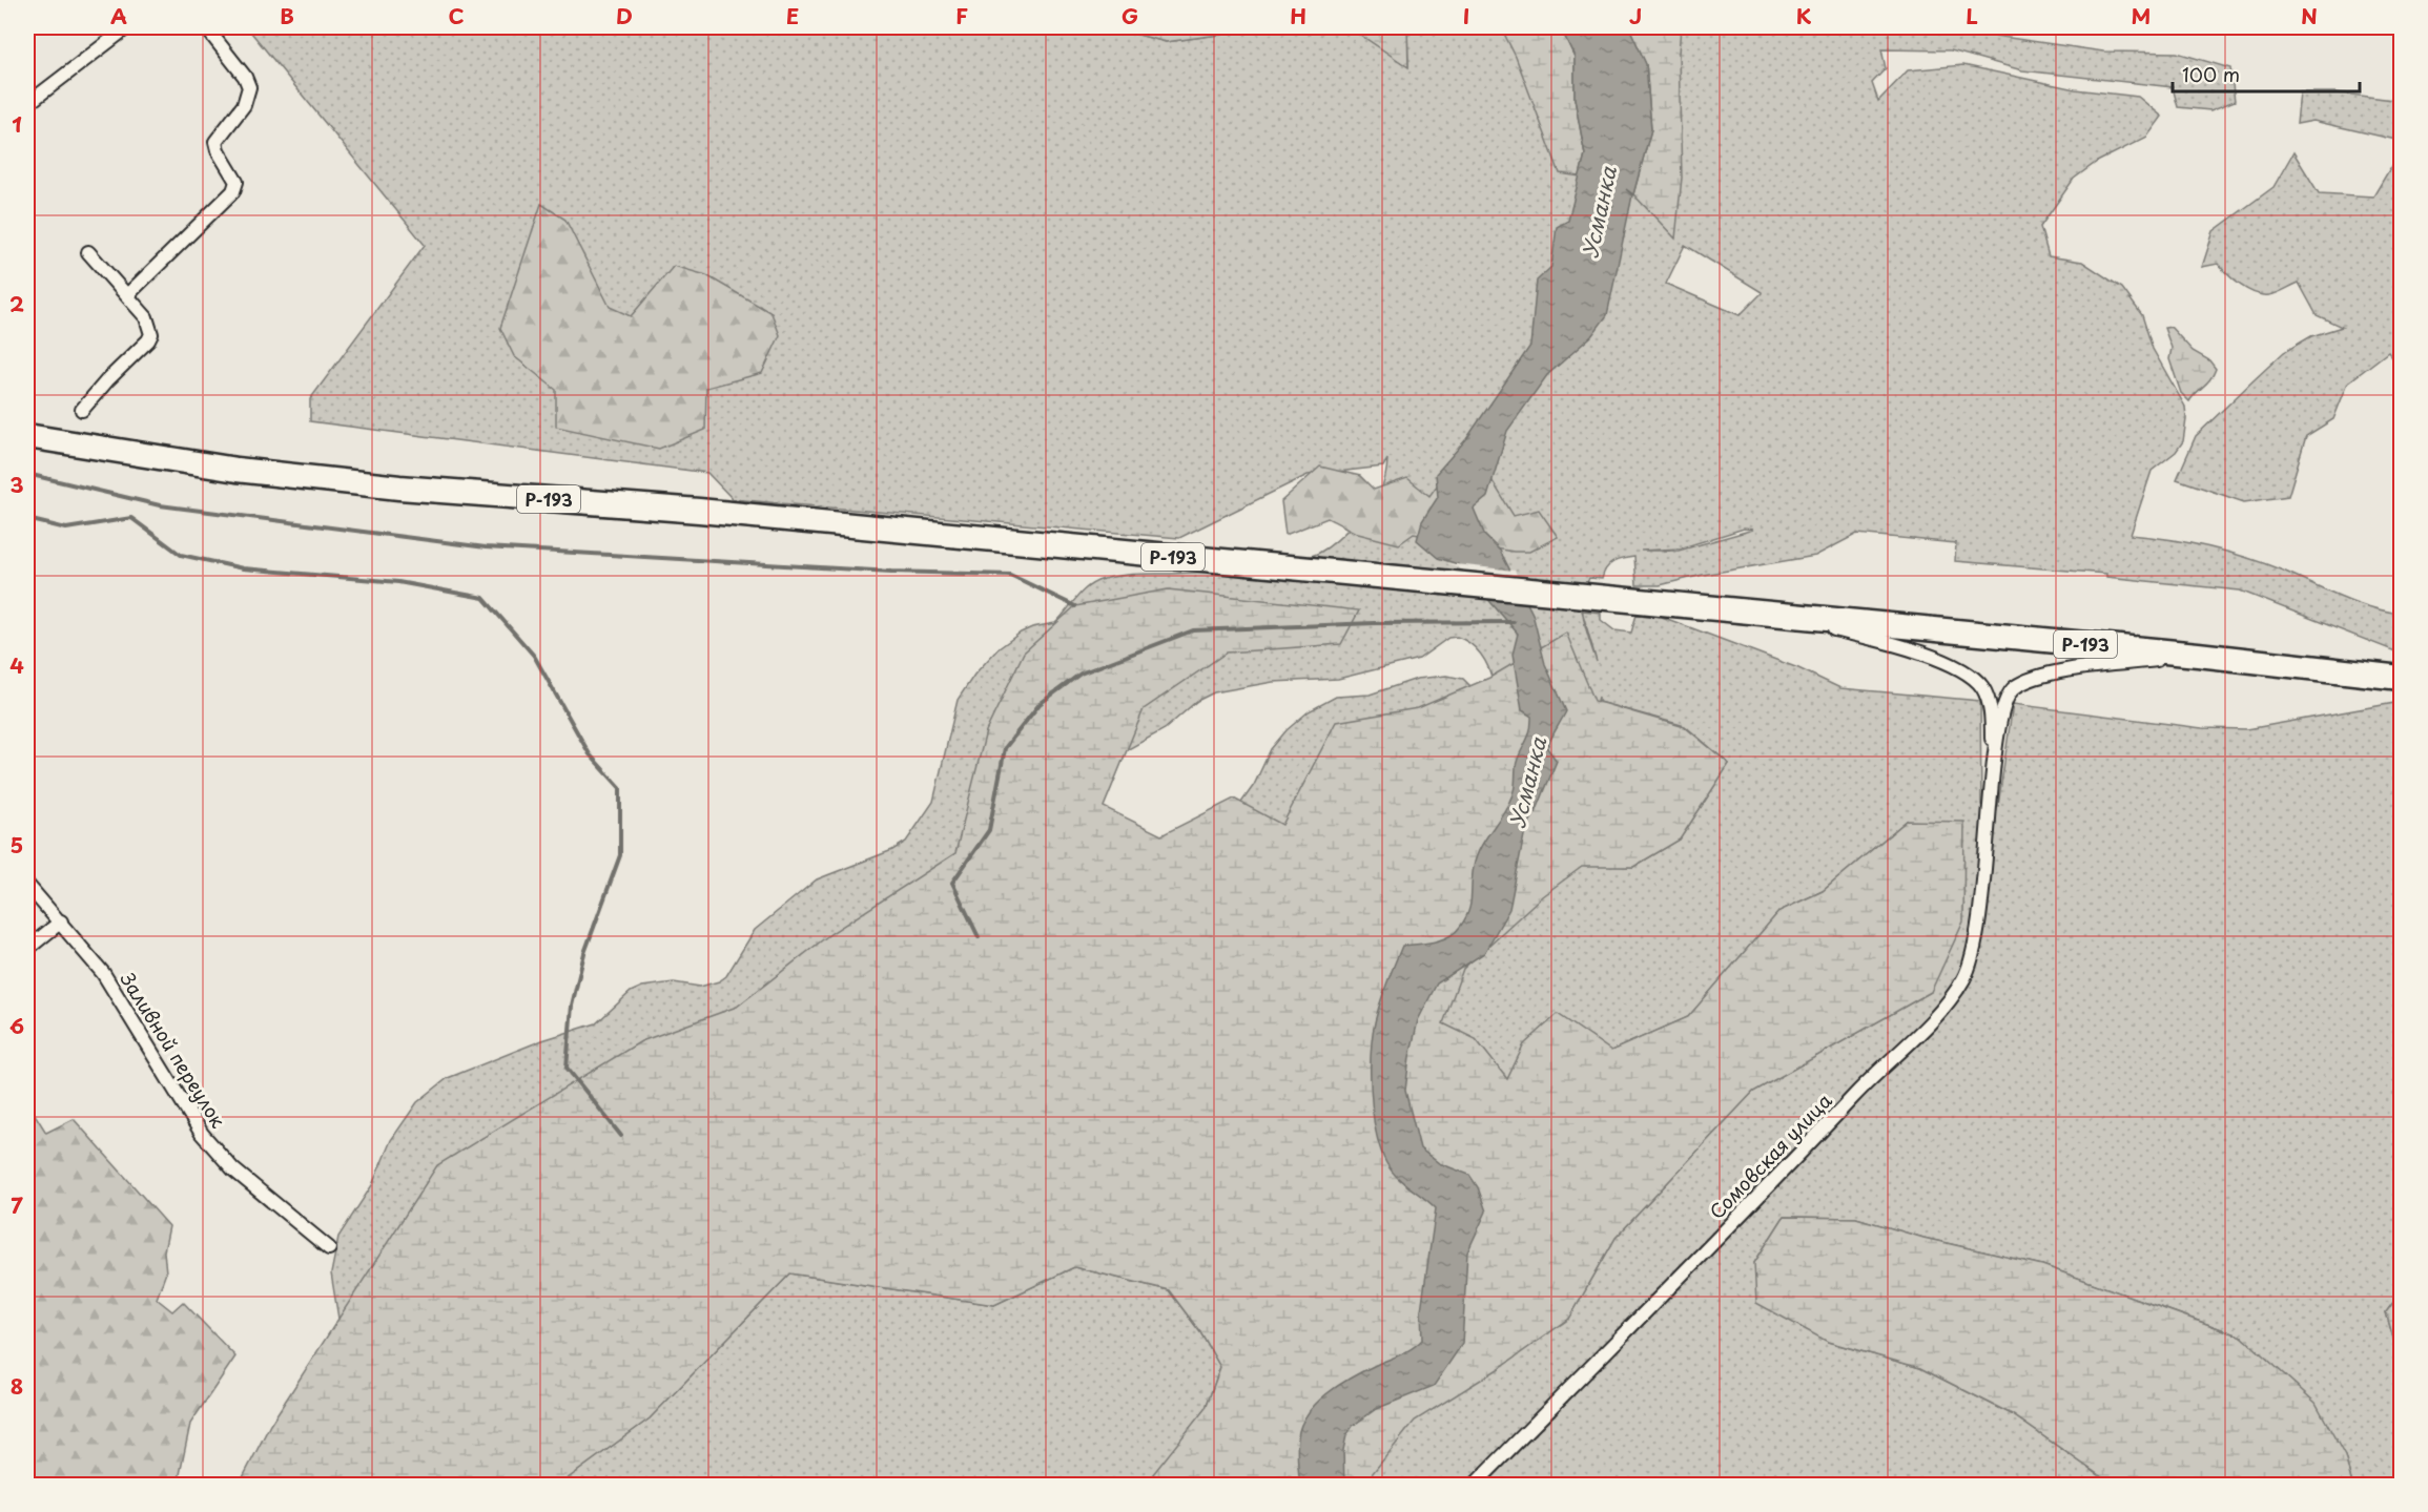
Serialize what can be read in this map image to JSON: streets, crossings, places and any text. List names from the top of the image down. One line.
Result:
{"streets":{"highway":["Р-193"],"street":["Заливной переулок","Сомовская улица"]},"water":["Усманка"],"scale_bar":"100 m","grid":{"columns":["A","B","C","D","E","F","G","H","I","J","K","L","M","N"],"rows":["1","2","3","4","5","6","7","8"]}}
